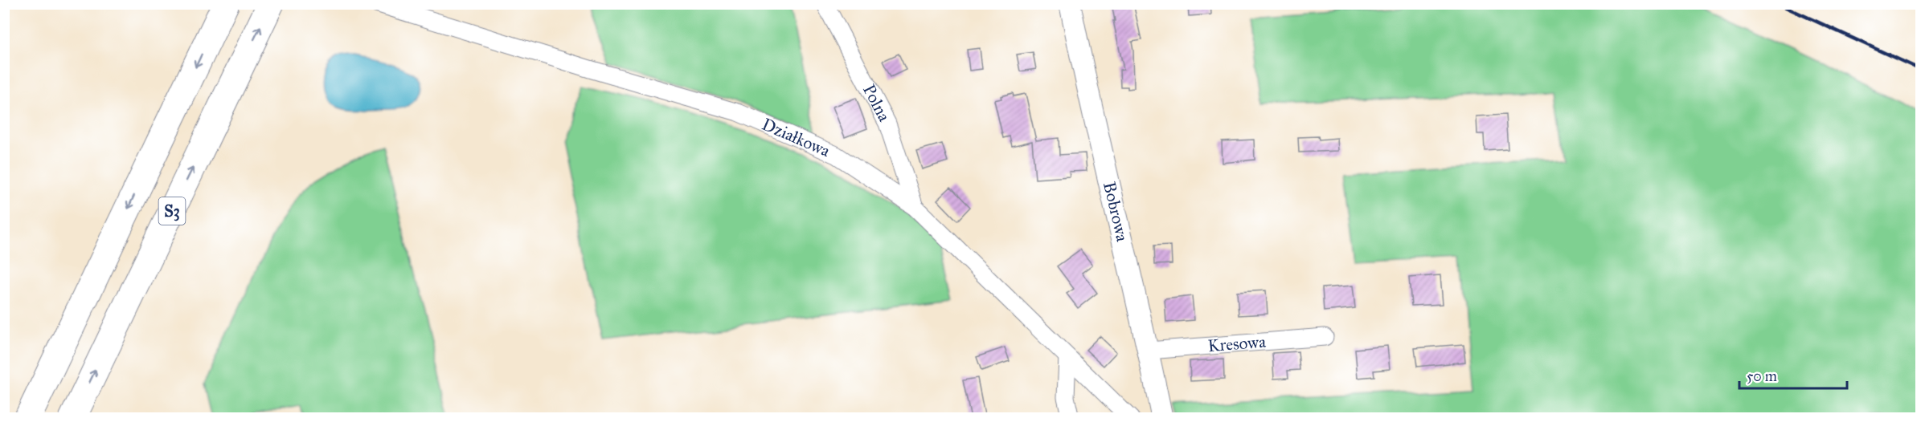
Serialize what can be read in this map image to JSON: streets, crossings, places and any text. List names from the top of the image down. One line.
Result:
{"streets":{"highway":["S3"],"street":["Polna","Działkowa","Bobrowa","Kresowa"]},"crossings":[["Polna","Działkowa"],["Bobrowa","Kresowa"]],"scale_bar":"50 m"}
